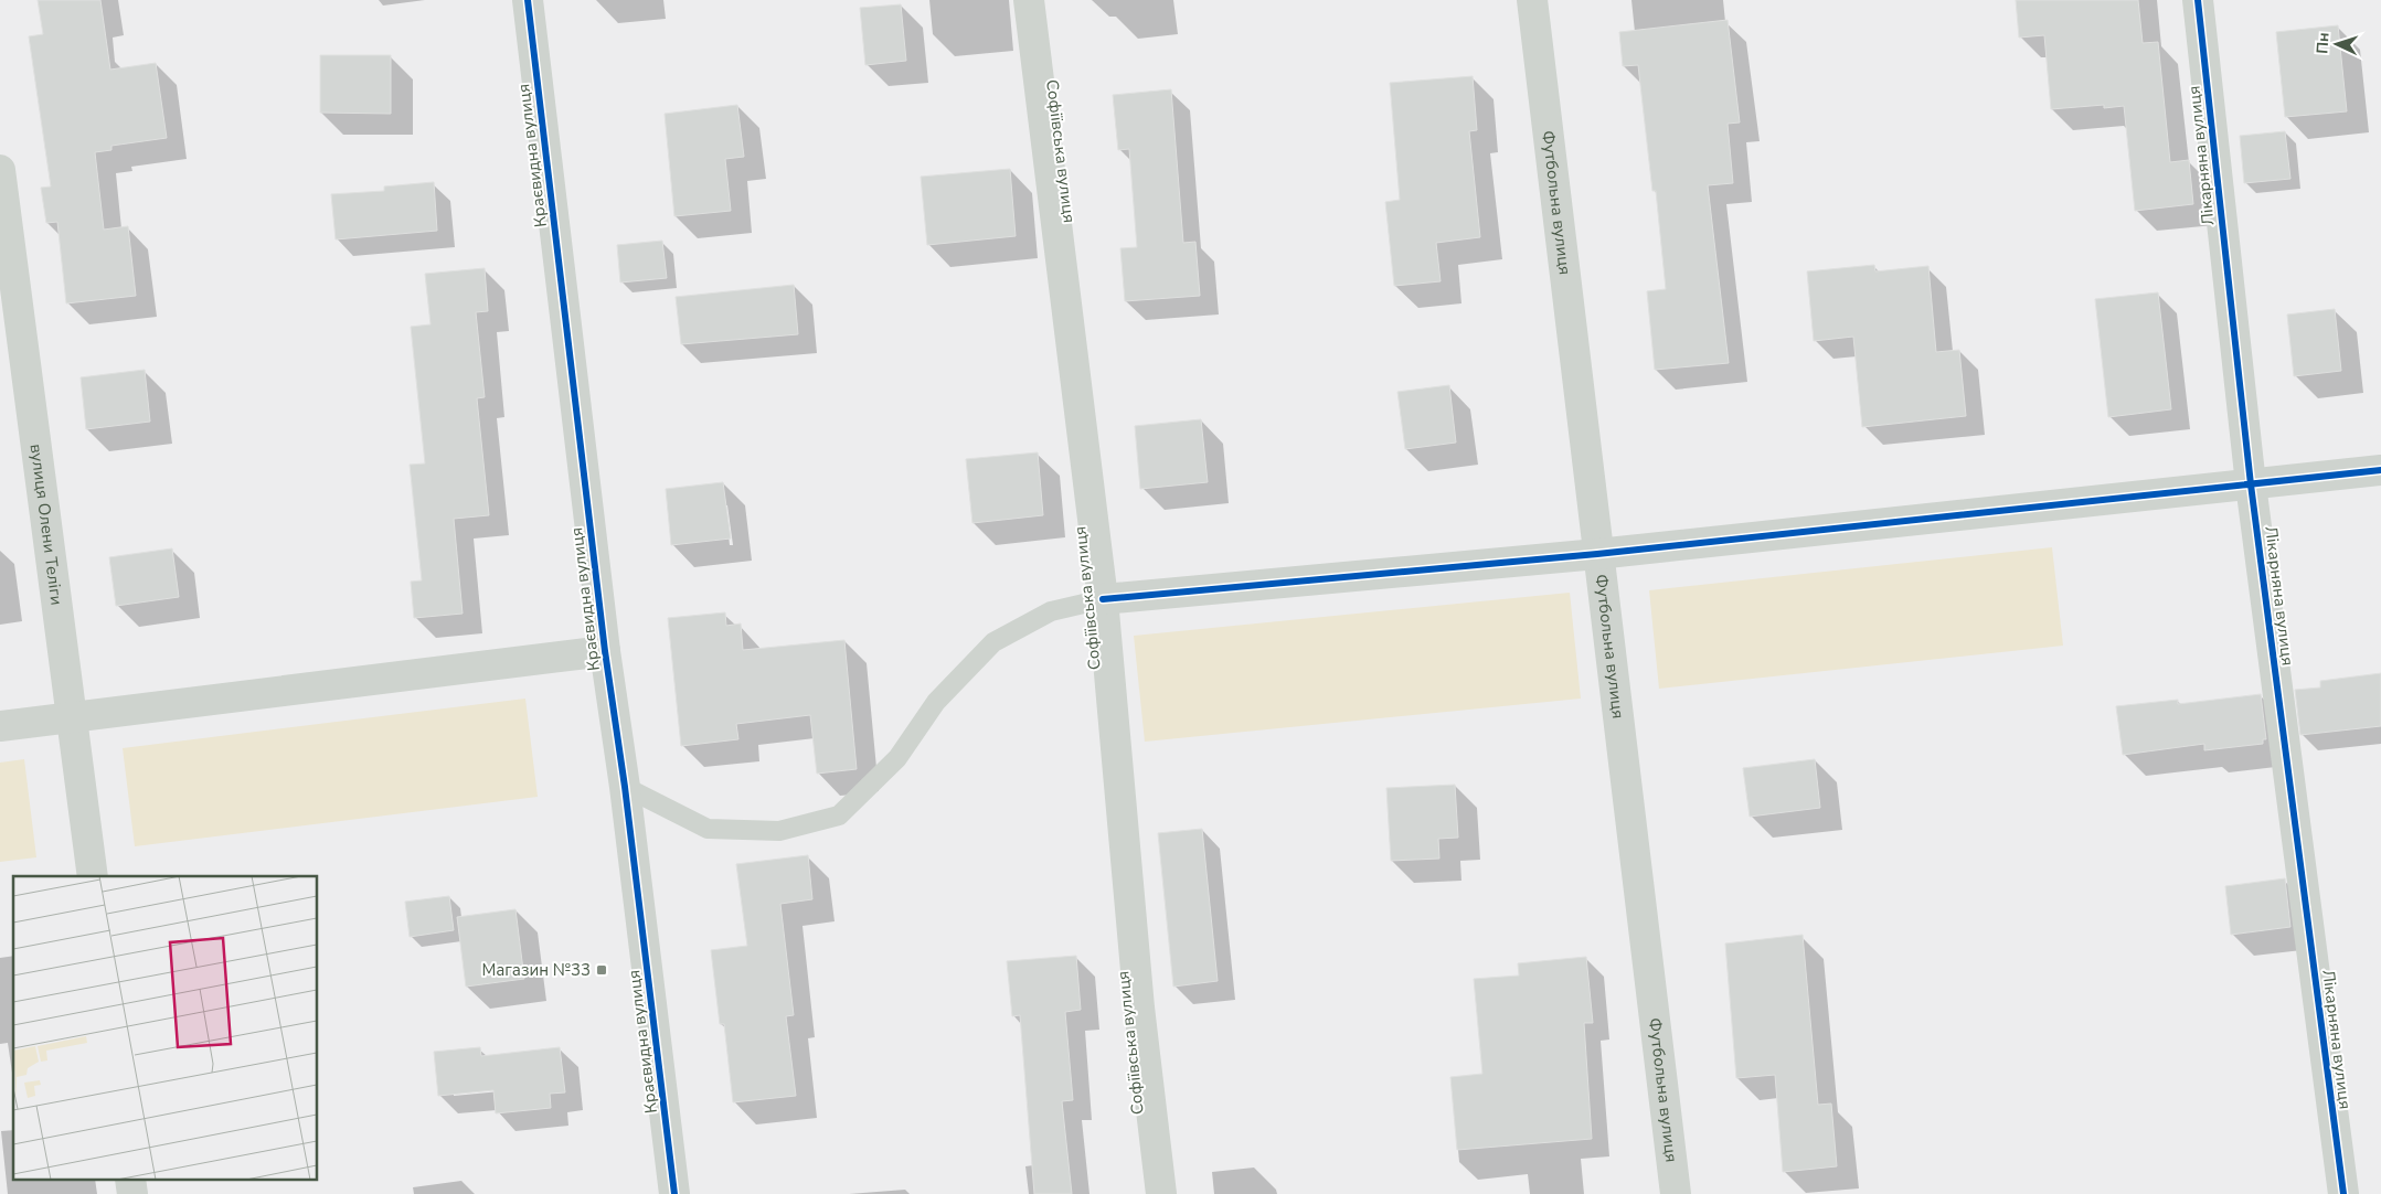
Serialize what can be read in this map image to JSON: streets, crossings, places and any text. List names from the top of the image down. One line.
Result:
{"streets":{"street":["Софіївська вулиця","Краєвидна вулиця","Лікарняна вулиця","Футбольна вулиця","вулиця Олени Теліги"]},"places":{"transit":["Магазин №33"]},"north":"left"}
